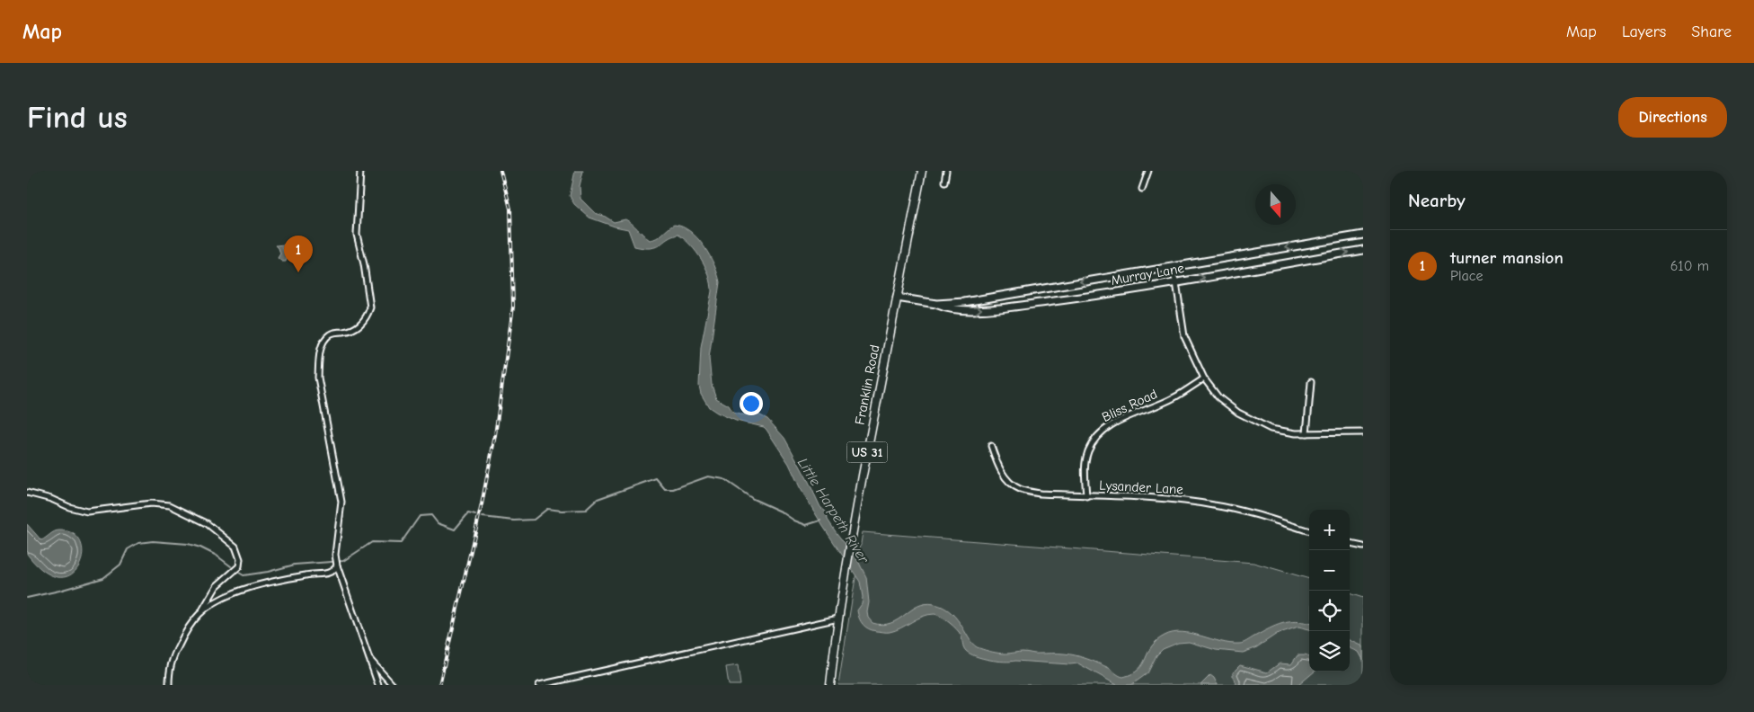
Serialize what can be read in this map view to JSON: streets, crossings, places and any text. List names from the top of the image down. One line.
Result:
{"streets":{"main road":["Murray Lane","Franklin Road","US 31"],"street":["Bliss Road","Lysander Lane"]},"crossings":[["Murray Lane","Franklin Road"],["Bliss Road","Lysander Lane"]],"water":["Little Harpeth River"],"north":"bottom","page":{"header":"Map","nav":["Map","Layers","Share"],"buttons":"Directions","title":"Find us","heading":"Nearby","list":[{"mark":"1","name":"turner mansion","note":"Place","value":"610 m"}],"pins":"1","map_buttons":["+","−"]}}
